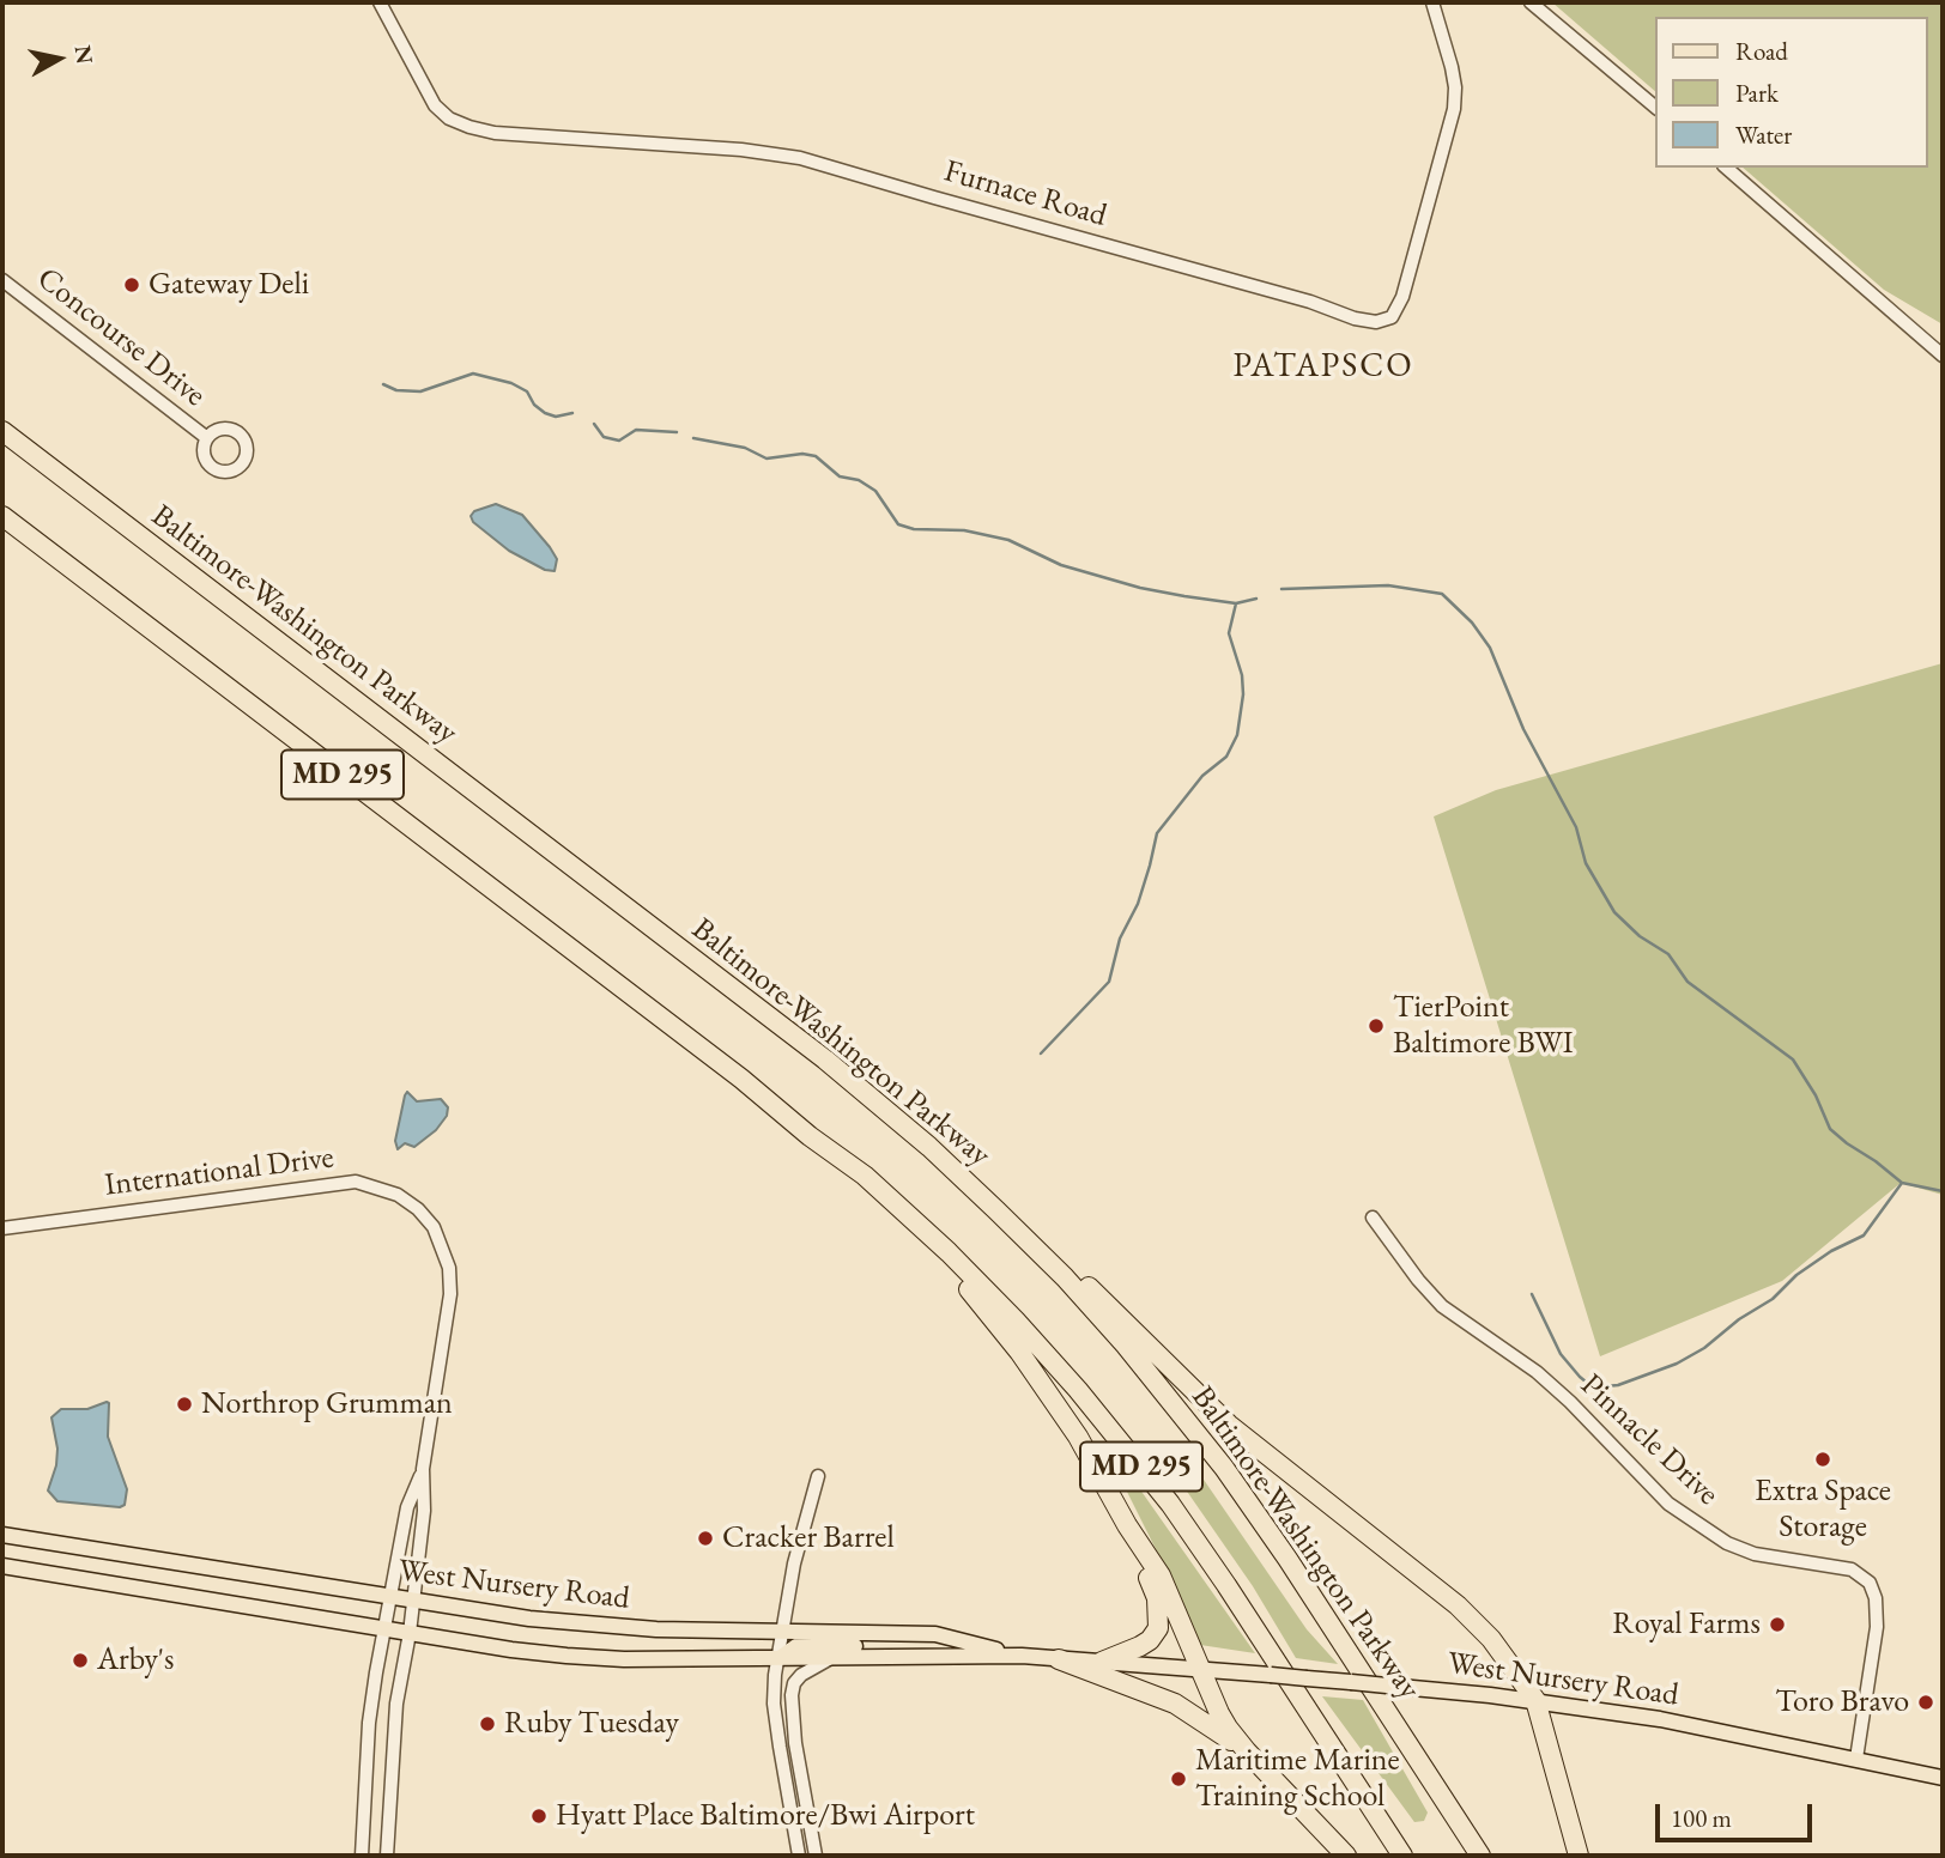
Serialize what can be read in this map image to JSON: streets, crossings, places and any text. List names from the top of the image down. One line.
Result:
{"streets":{"highway":["Baltimore-Washington Parkway","MD 295"],"main road":["West Nursery Road"],"street":["Furnace Road","Concourse Drive","International Drive","Pinnacle Drive"]},"crossings":[["International Drive","West Nursery Road"],["Pinnacle Drive","West Nursery Road"]],"districts":["PATAPSCO"],"places":["Gateway Deli","TierPoint Baltimore BWI","Northrop Grumman","Extra Space Storage","Cracker Barrel","Royal Farms","Arby's","Toro Bravo","Ruby Tuesday","Maritime Marine Training School","Hyatt Place Baltimore/Bwi Airport"],"legend":["Road","Park","Water"],"scale_bar":"100 m","north":"right"}
